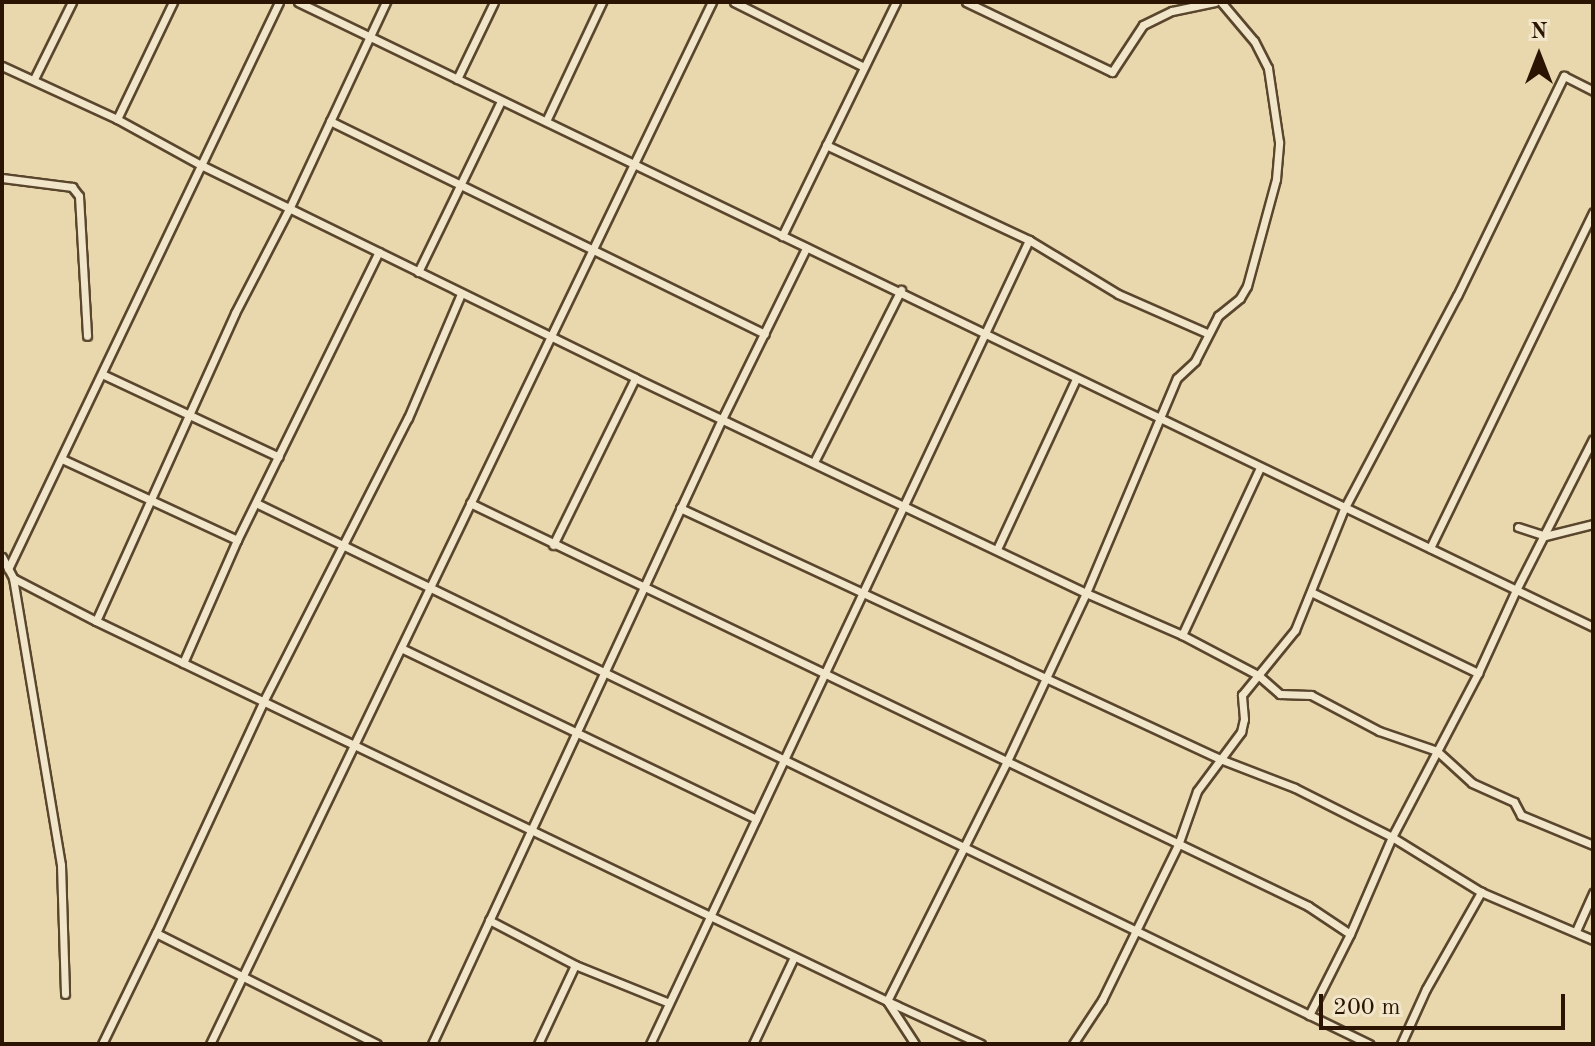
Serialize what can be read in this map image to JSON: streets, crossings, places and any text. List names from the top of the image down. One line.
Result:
{"scale_bar":"200 m","north":"top"}
